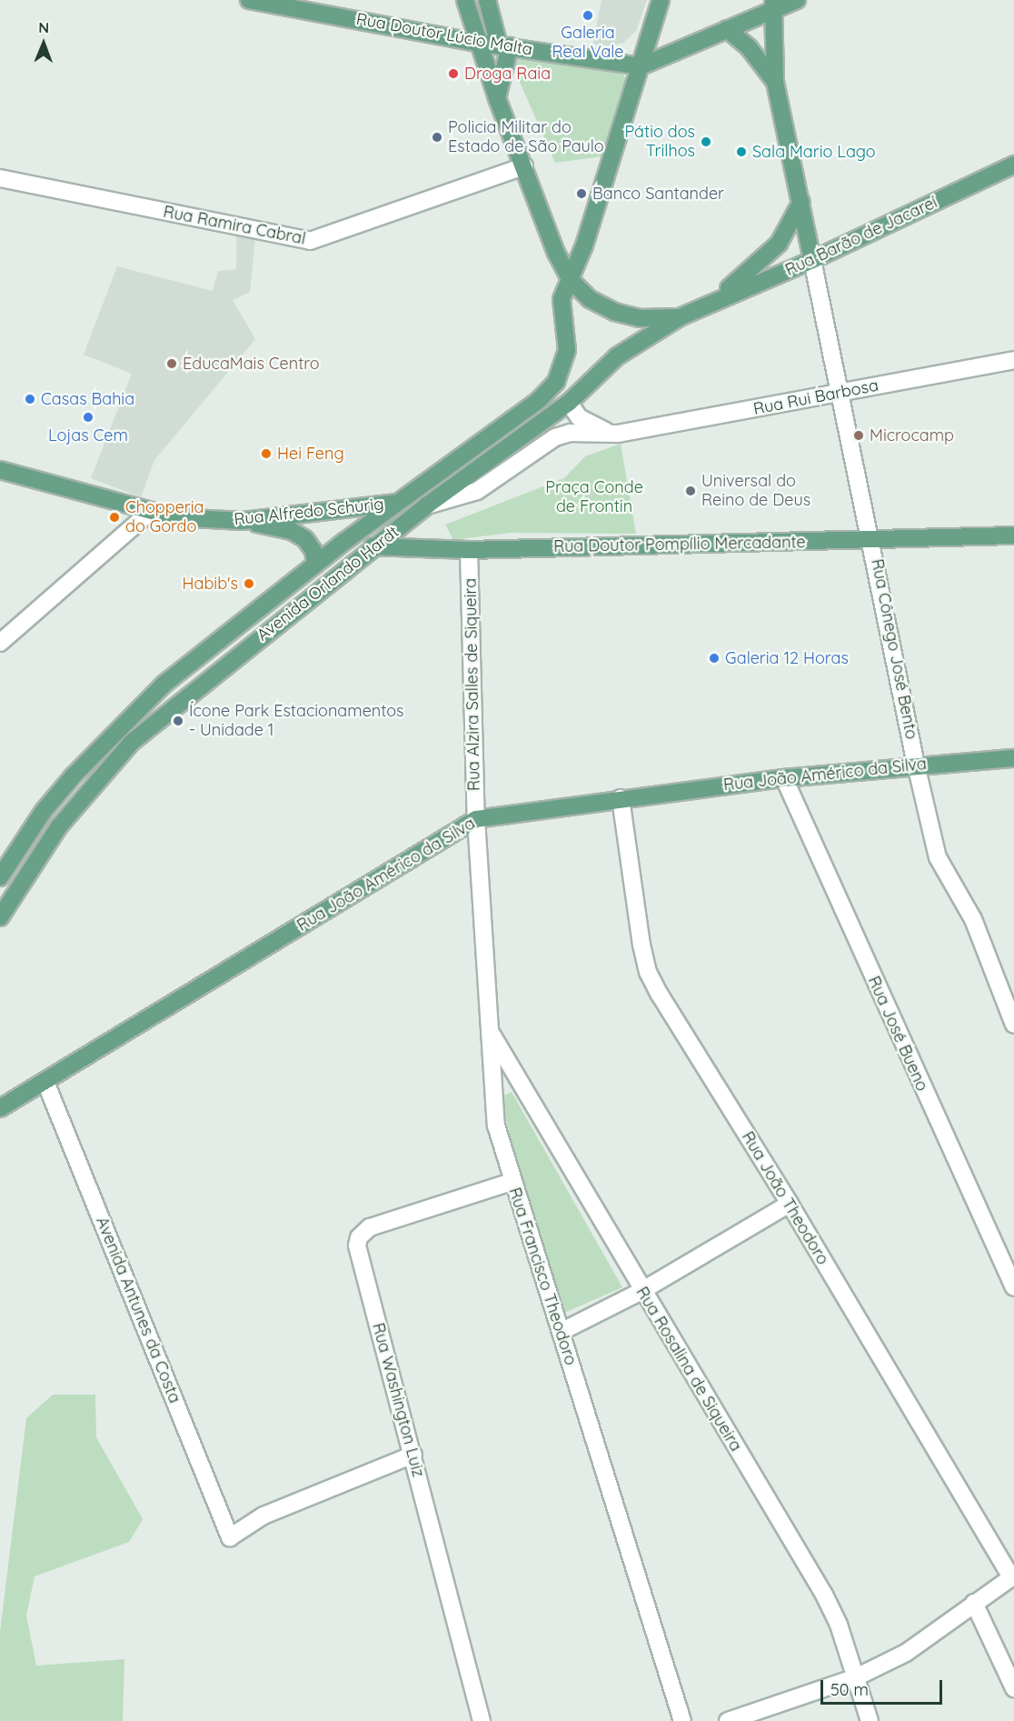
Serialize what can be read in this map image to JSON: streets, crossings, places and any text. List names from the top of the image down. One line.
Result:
{"streets":{"main road":["Rua Doutor Lúcio Malta","Rua Barão de Jacareí","Rua Alfredo Schurig","Rua Doutor Pompílio Mercadante","Avenida Orlando Hardt","Rua João Américo da Silva"],"street":["Rua Ramira Cabral","Rua Rui Barbosa","Rua Cônego José Bento","Rua Alzira Salles de Siqueira","Rua José Bueno","Rua João Theodoro","Rua Francisco Theodoro","Avenida Antunes da Costa","Rua Rosalina de Siqueira","Rua Washington Luiz"]},"crossings":[["Rua Doutor Lúcio Malta","Avenida Orlando Hardt"],["Rua Barão de Jacareí","Avenida Orlando Hardt"],["Rua Barão de Jacareí","Rua Cônego José Bento"],["Rua Rui Barbosa","Rua Cônego José Bento"],["Rua Alfredo Schurig","Avenida Orlando Hardt"],["Rua Doutor Pompílio Mercadante","Avenida Orlando Hardt"],["Rua Doutor Pompílio Mercadante","Rua Cônego José Bento"],["Rua Doutor Pompílio Mercadante","Rua Alzira Salles de Siqueira"],["Rua Cônego José Bento","Rua João Américo da Silva"],["Rua Alzira Salles de Siqueira","Rua João Américo da Silva"],["Rua Alzira Salles de Siqueira","Rua Francisco Theodoro"],["Rua João Américo da Silva","Rua José Bueno"],["Rua João Américo da Silva","Rua João Theodoro"],["Rua João Américo da Silva","Rua Francisco Theodoro"],["Rua João Américo da Silva","Avenida Antunes da Costa"],["Rua Francisco Theodoro","Rua Rosalina de Siqueira"],["Rua Francisco Theodoro","Rua Washington Luiz"],["Avenida Antunes da Costa","Rua Washington Luiz"]],"parks":["Praça Conde de Frontin"],"places":["Galeria Real Vale","Droga Raia","Policia Militar do Estado de São Paulo","Pátio dos Trilhos","Sala Mario Lago","Banco Santander","EducaMais Centro","Casas Bahia","Lojas Cem","Microcamp","Hei Feng","Universal do Reino de Deus","Chopperia do Gordo","Habib's","Galeria 12 Horas","Ícone Park Estacionamentos - Unidade 1"],"scale_bar":"50 m","north":"top"}
